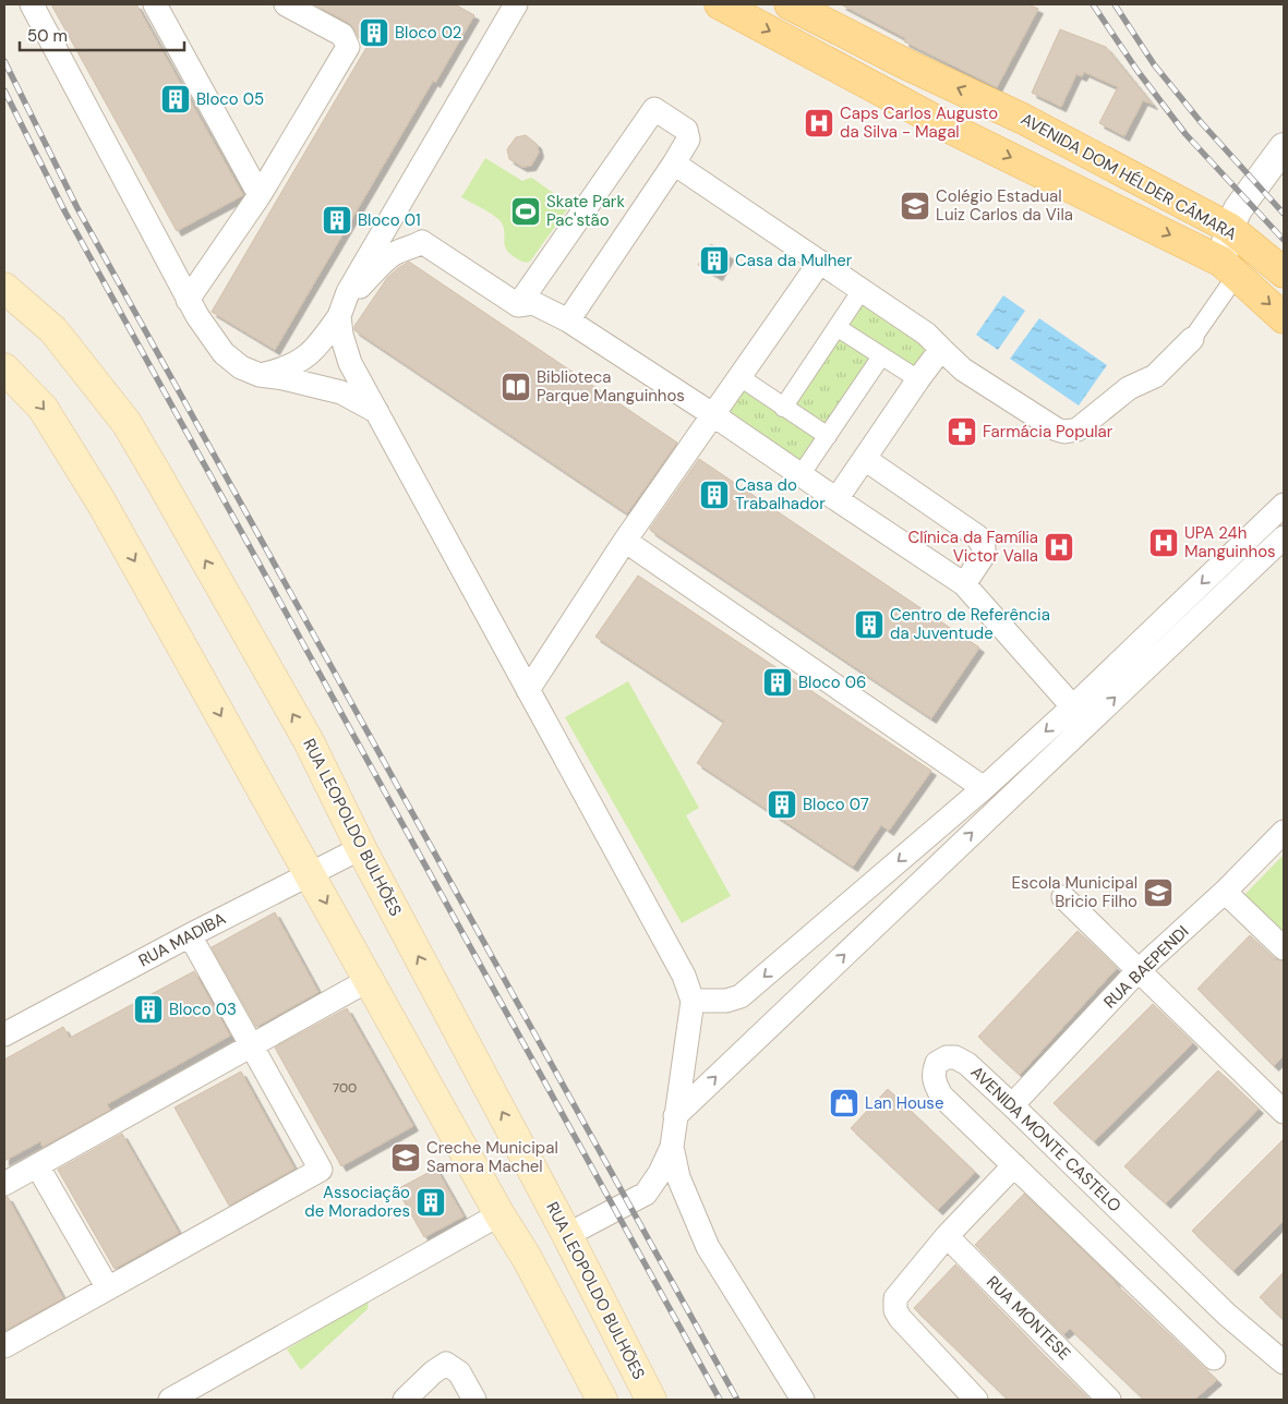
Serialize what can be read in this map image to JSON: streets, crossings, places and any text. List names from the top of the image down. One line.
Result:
{"streets":{"main road":["AVENIDA DOM HÉLDER CÂMARA","RUA LEOPOLDO BULHÕES"],"street":["RUA MADIBA","RUA BAEPENDI","AVENIDA MONTE CASTELO","RUA MONTESE"]},"crossings":[["RUA LEOPOLDO BULHÕES","RUA MADIBA"],["RUA BAEPENDI","AVENIDA MONTE CASTELO"]],"places":{"building":["Bloco 02","Bloco 05","Bloco 01","Casa da Mulher","Casa do Trabalhador","Centro de Referência da Juventude","Bloco 06","Bloco 07","Bloco 03","Associação de Moradores"],"hospital":["Caps Carlos Augusto da Silva - Magal","UPA 24h Manguinhos","Clínica da Família Victor Valla"],"school or university":["Colégio Estadual Luiz Carlos da Vila","Escola Municipal Bricio Filho","Creche Municipal Samora Machel"],"sports":["Skate Park Pac'stão"],"library":["Biblioteca Parque Manguinhos"],"pharmacy":["Farmácia Popular"],"shop":["Lan House"]},"house_numbers":["700"],"scale_bar":"50 m"}
